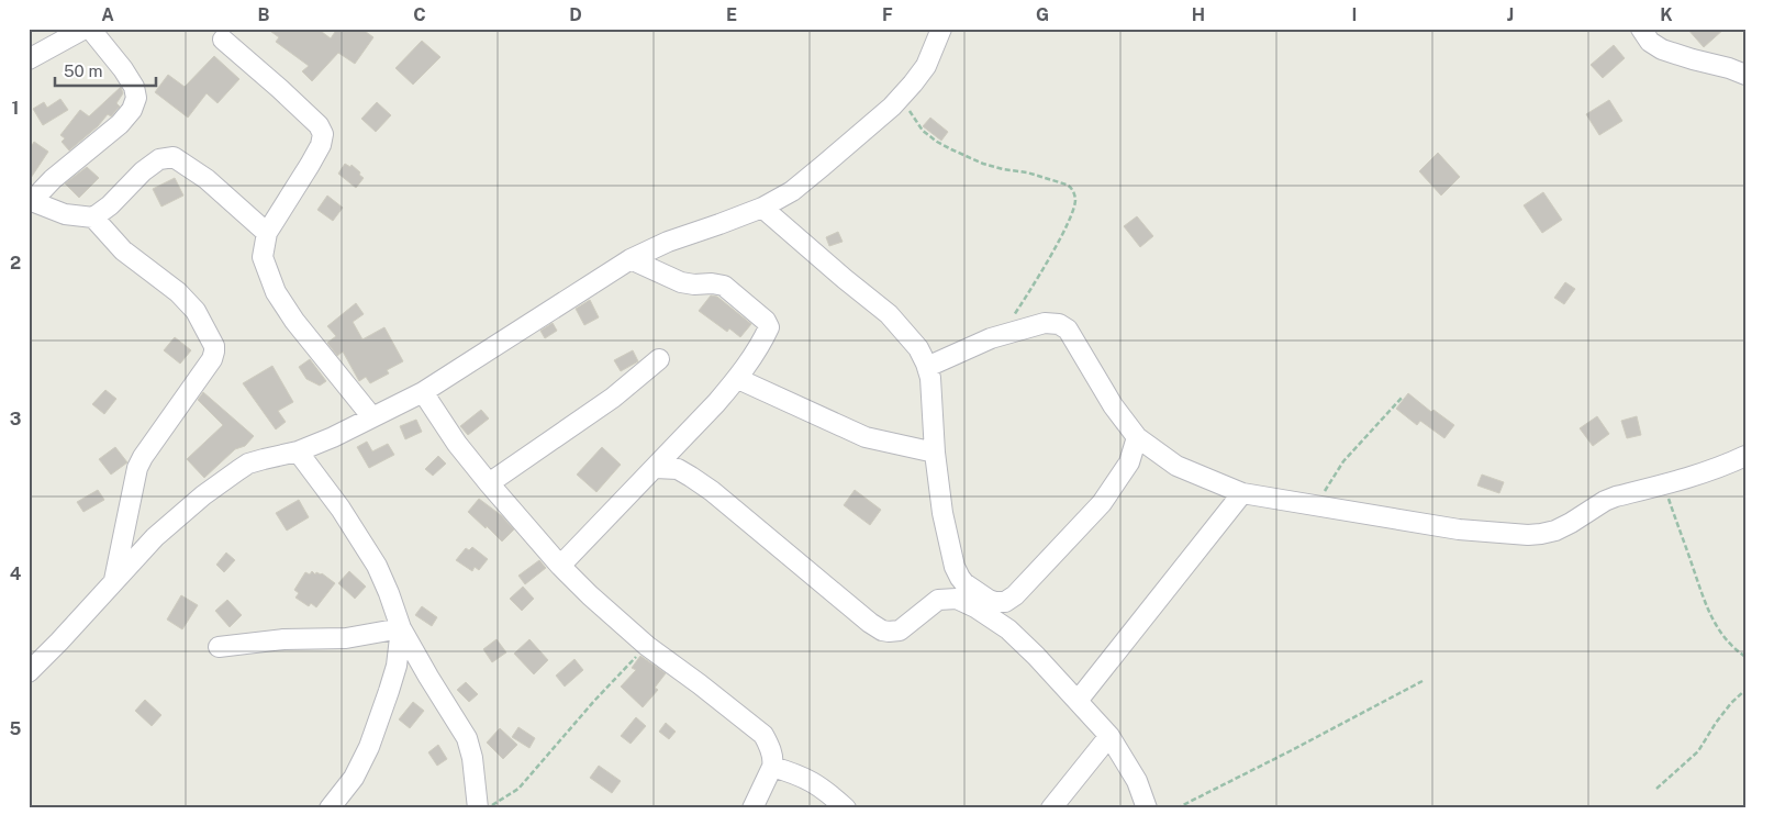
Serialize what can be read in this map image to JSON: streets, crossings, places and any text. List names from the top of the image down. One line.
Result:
{"scale_bar":"50 m","grid":{"columns":["A","B","C","D","E","F","G","H","I","J","K"],"rows":["1","2","3","4","5"]}}
